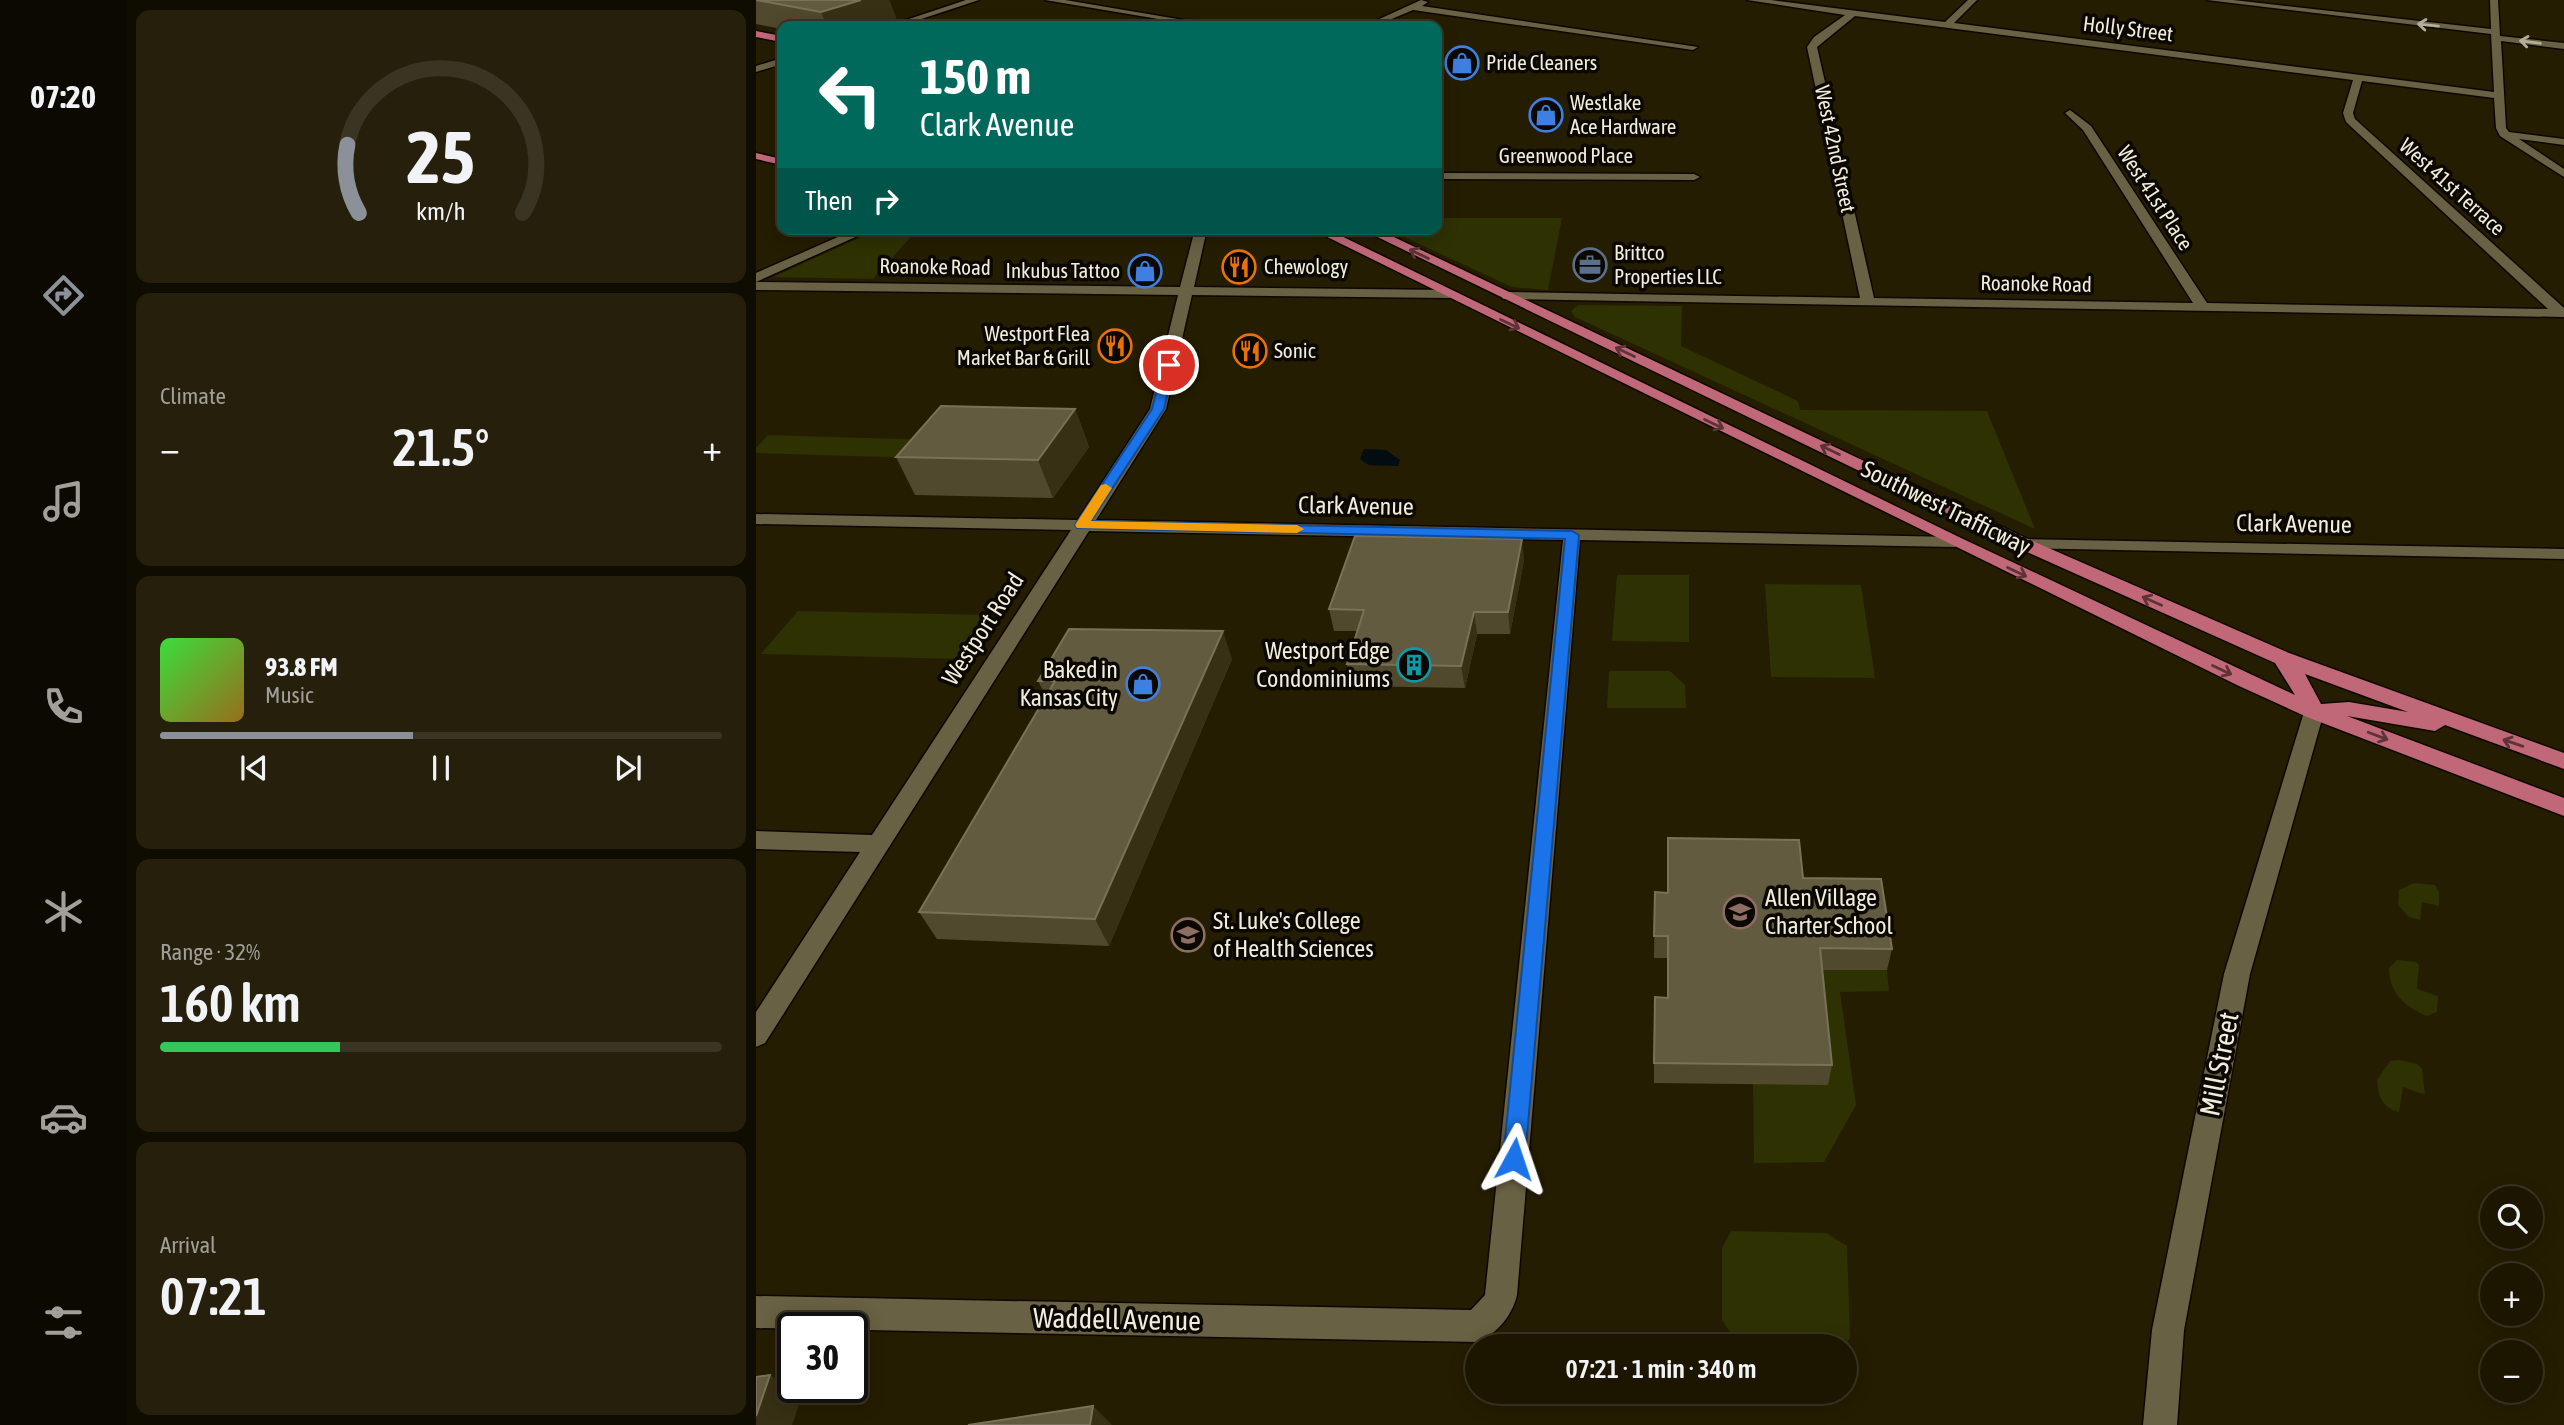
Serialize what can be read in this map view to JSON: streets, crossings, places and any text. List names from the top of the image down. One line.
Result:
{"streets":{"main road":["Southwest Trafficway"],"street":["Holly Street","West 42nd Street","Greenwood Place","West 41st Terrace","West 41st Place","Roanoke Road","Clark Avenue","Westport Road","Mill Street","Waddell Avenue"]},"crossings":[["Holly Street","West 42nd Street"],["Holly Street","West 41st Terrace"],["West 42nd Street","Roanoke Road"],["West 41st Terrace","Roanoke Road"],["West 41st Place","Roanoke Road"],["Roanoke Road","Southwest Trafficway"],["Roanoke Road","Westport Road"],["Clark Avenue","Southwest Trafficway"],["Clark Avenue","Westport Road"],["Clark Avenue","Waddell Avenue"],["Southwest Trafficway","Mill Street"]],"places":{"shop":["Pride Cleaners","Westlake Ace Hardware","Inkubus Tattoo","Baked in Kansas City"],"office":["Brittco Properties LLC"],"restaurant":["Chewology","Westport Flea Market Bar & Grill","Sonic"],"building":["Westport Edge Condominiums"],"school or university":["Allen Village Charter School","St. Luke's College of Health Sciences"]},"page":{"tabs":"07:20","turn":["150 m","Clark Avenue"],"then":"Then","tile":["Climate",["Range · 32%","160 km"],["Arrival","07:21"]],"heat":["−","21.5°","+"],"song":["93.8 FM","Music"],"map_buttons":["+","−"],"limit":"30","trip":"07:21 · 1 min · 340 m","gauge":["25","km/h"]}}
